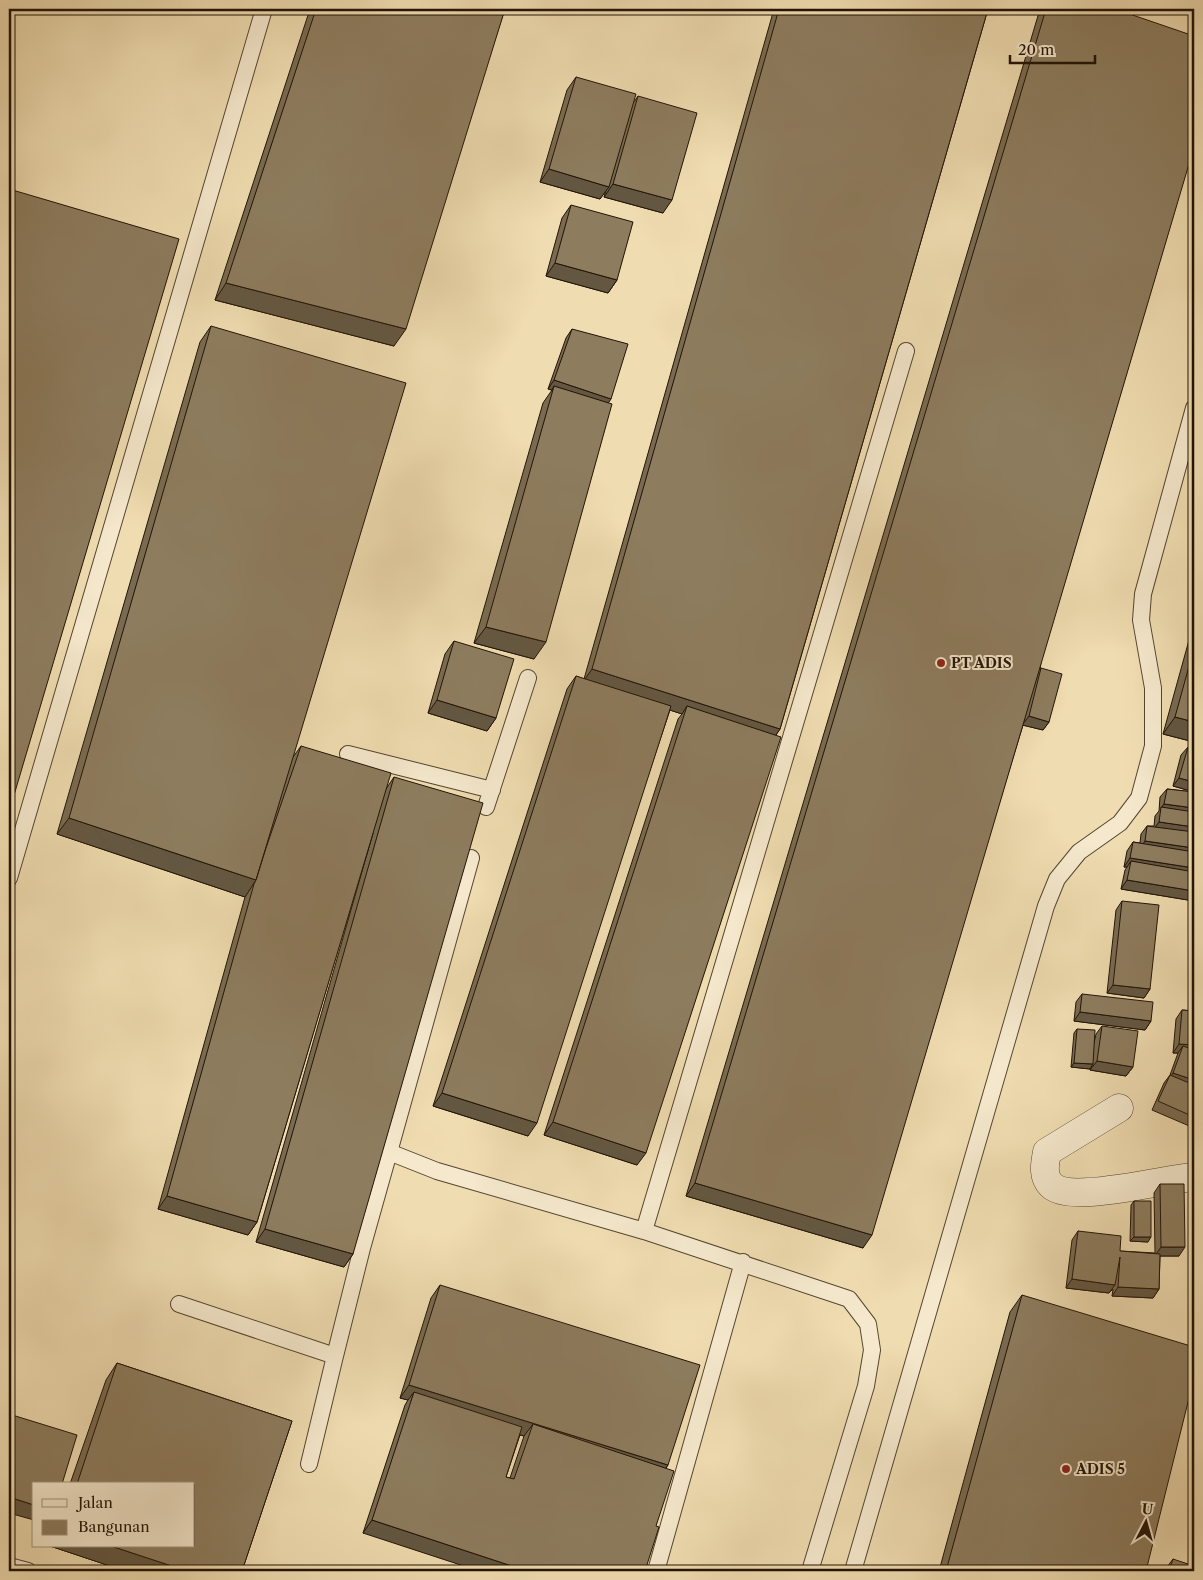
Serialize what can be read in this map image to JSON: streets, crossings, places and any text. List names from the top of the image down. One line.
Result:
{"places":["PT ADIS","ADIS 5"],"legend":["Jalan","Bangunan"],"scale_bar":"20 m","north":"top"}
